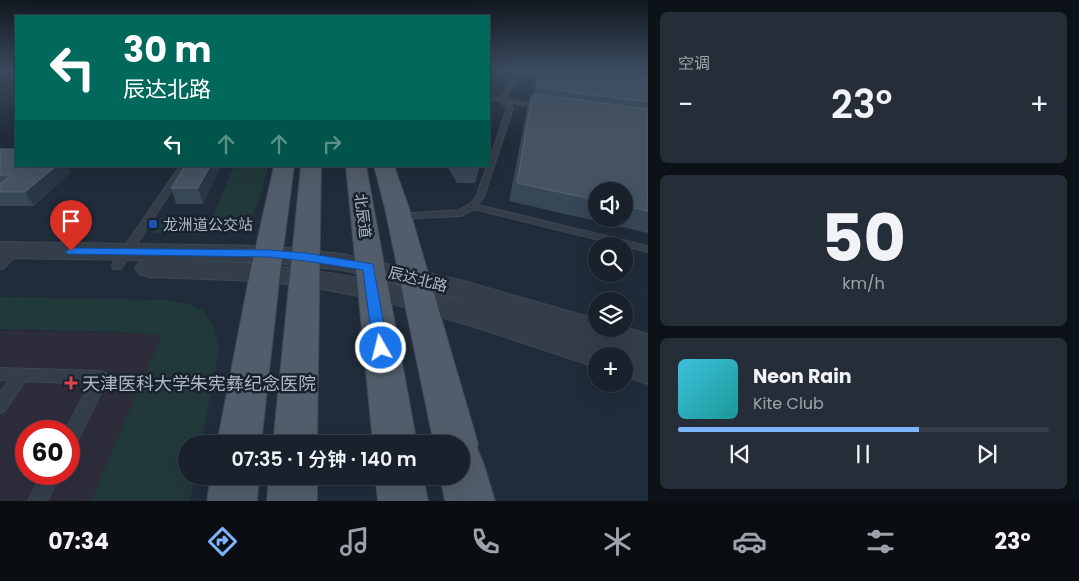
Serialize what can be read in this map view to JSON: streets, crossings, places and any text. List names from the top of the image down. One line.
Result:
{"streets":{"main road":["北辰道"],"street":["辰达北路"]},"crossings":[["北辰道","辰达北路"]],"places":{"transit":["龙洲道公交站"],"health":["天津医科大学朱宪彝纪念医院"]},"page":{"tile":["空调",["50","km/h"]],"turn":["30 m","辰达北路"],"heat":["−","23°","+"],"map_buttons":"+","song":["Neon Rain","Kite Club"],"limit":"60","trip":"07:35 · 1 分钟 · 140 m","tabs":["07:34","23°"]}}
